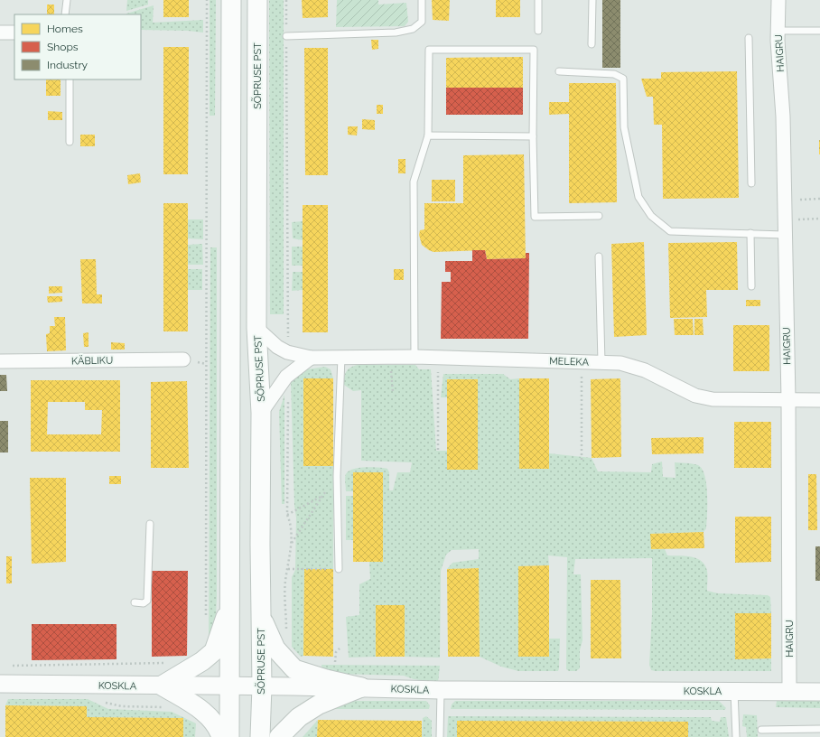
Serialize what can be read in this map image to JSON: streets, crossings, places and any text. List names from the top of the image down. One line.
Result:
{"streets":{"main road":["SÕPRUSE PST"],"street":["HAIGRU","KÄBLIKU","MELEKA","KOSKLA"]},"crossings":[["HAIGRU","MELEKA"],["HAIGRU","KOSKLA"],["SÕPRUSE PST","MELEKA"],["SÕPRUSE PST","KOSKLA"]],"legend":["Homes","Shops","Industry"]}
